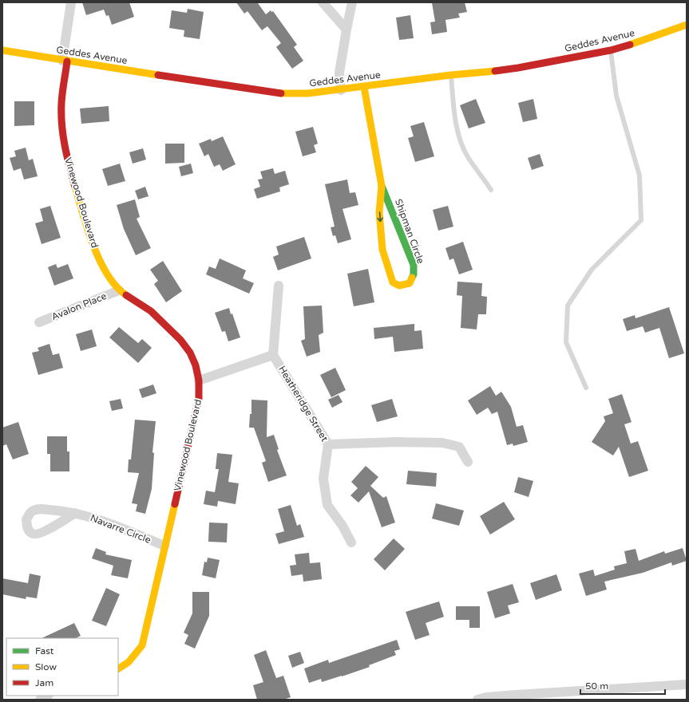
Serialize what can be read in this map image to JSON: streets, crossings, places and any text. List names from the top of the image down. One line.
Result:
{"streets":{"street":["Geddes Avenue","Vinewood Boulevard","Shipman Circle","Avalon Place","Heatheridge Street","Navarre Circle"]},"crossings":[["Geddes Avenue","Vinewood Boulevard"],["Geddes Avenue","Shipman Circle"],["Vinewood Boulevard","Avalon Place"],["Vinewood Boulevard","Navarre Circle"]],"legend":["Fast","Slow","Jam"],"scale_bar":"50 m"}
